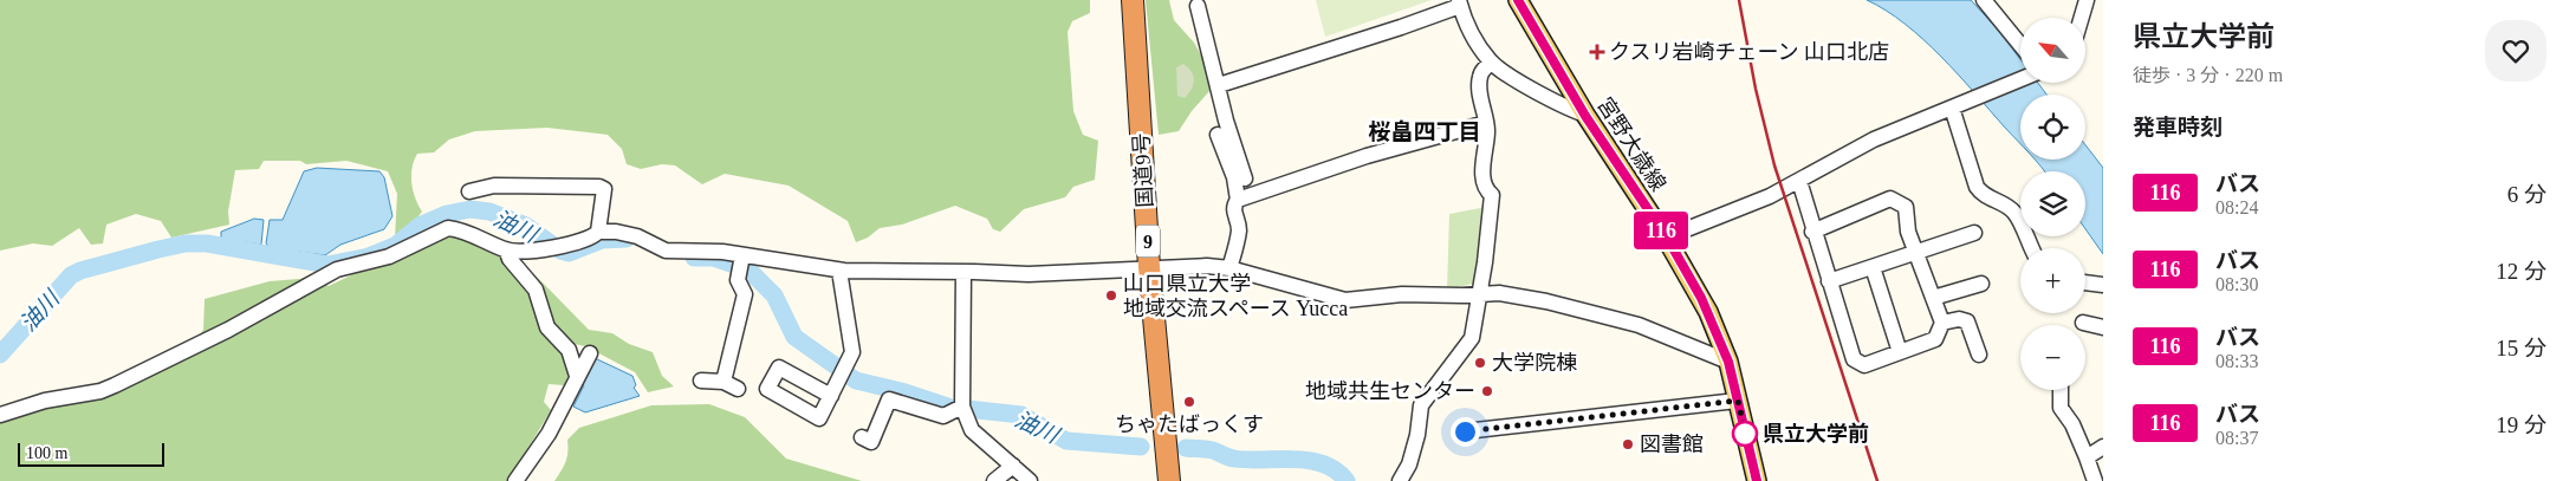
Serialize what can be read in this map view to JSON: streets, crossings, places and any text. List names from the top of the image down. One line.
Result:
{"streets":{"highway":["国道9号","9"],"main road":["宮野大歳線"]},"districts":["桜畠四丁目"],"water":["油川"],"places":{"health":["クスリ岩崎チェーン 山口北店"],"other":["山口県立大学 地域交流スペース Yucca","大学院棟","地域共生センター","ちゃたばっくす","県立大学前","図書館"]},"lines":["bus line 116"],"scale_bar":"100 m","north":"top left","page":{"on_map":"116","heading":[["県立大学前","徒歩 · 3 分 · 220 m"],"発車時刻"],"map_buttons":["+","−"],"list":[{"mark":"116","name":"バス","note":"08:24","value":"6 分"},{"mark":"116","name":"バス","note":"08:30","value":"12 分"},{"mark":"116","name":"バス","note":"08:33","value":"15 分"},{"mark":"116","name":"バス","note":"08:37","value":"19 分"}],"scale":"100 m"}}
